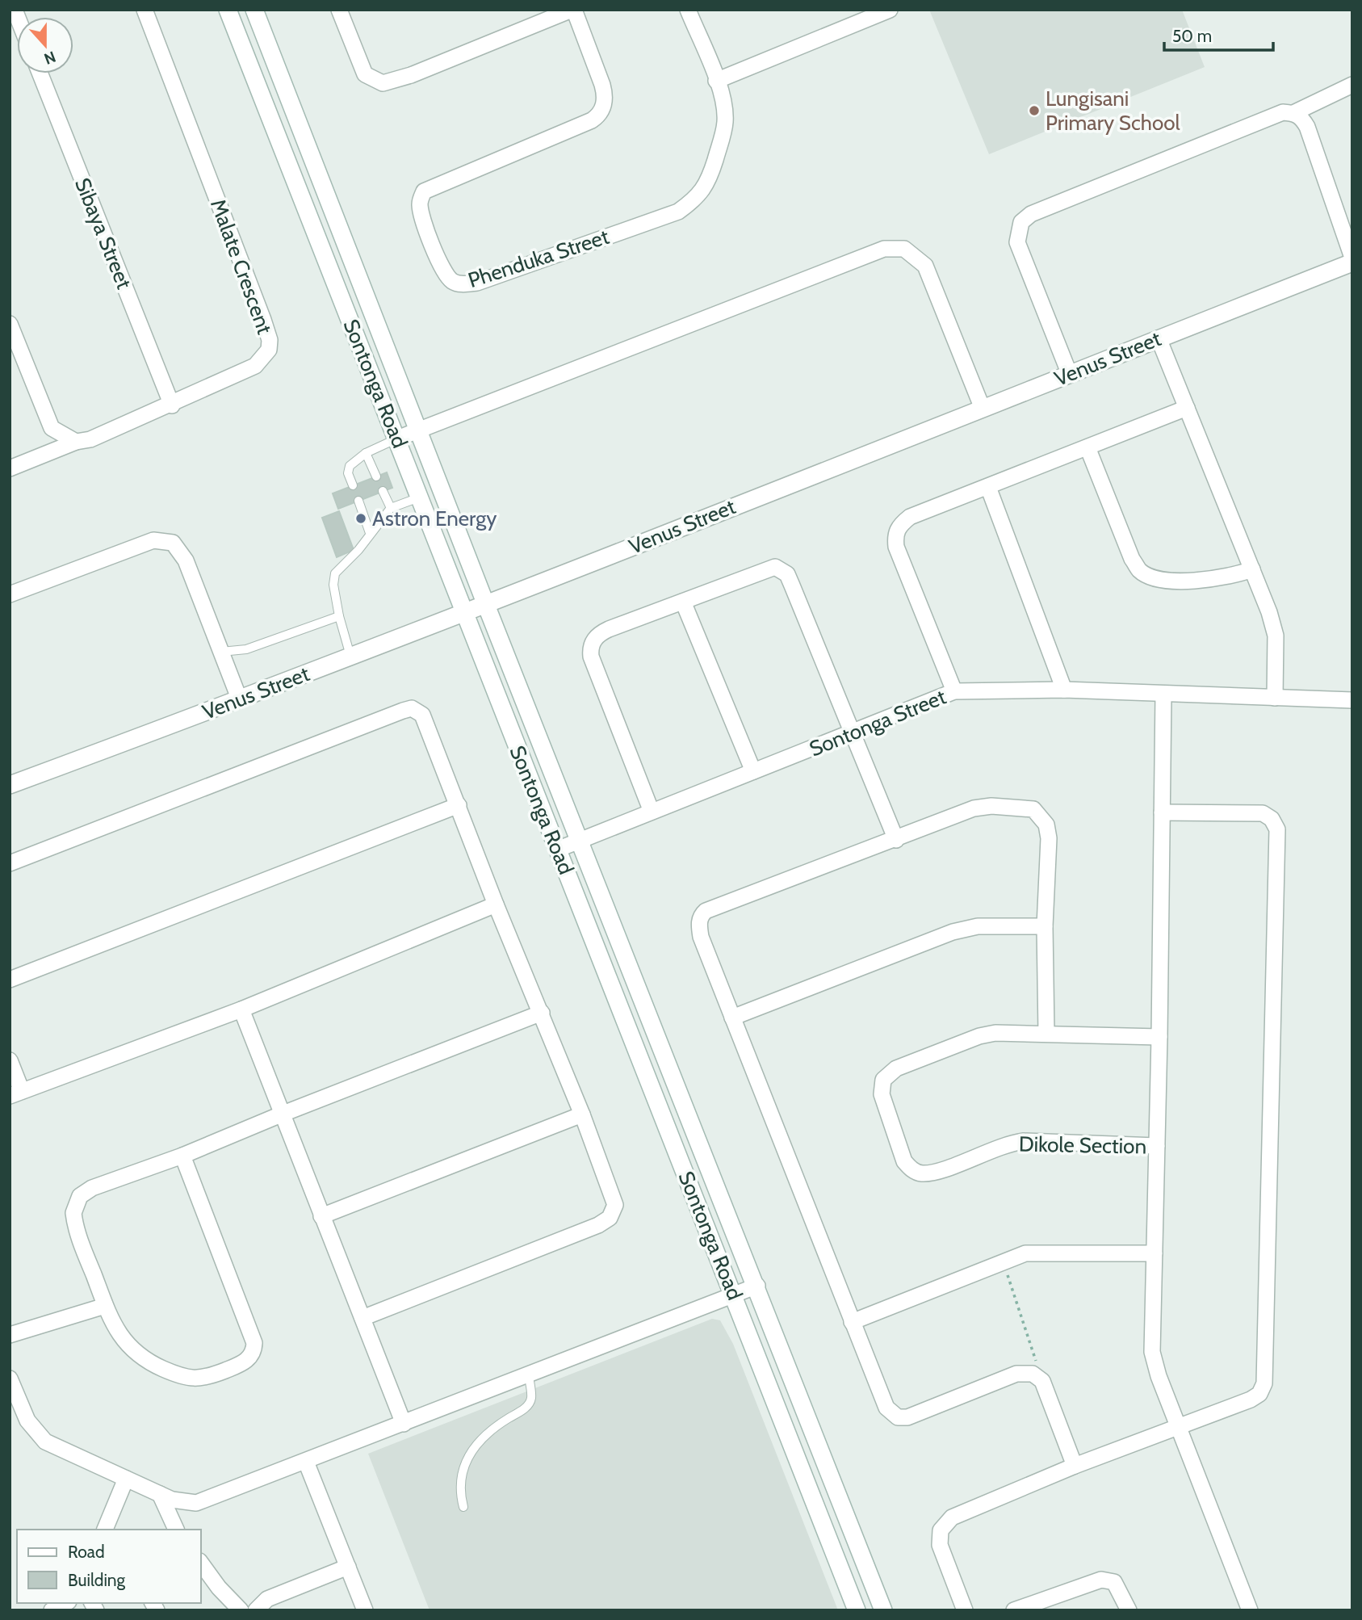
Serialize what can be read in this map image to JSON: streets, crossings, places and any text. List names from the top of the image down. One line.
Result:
{"streets":{"main road":["Venus Street","Sontonga Road"],"street":["Sibaya Street","Phenduka Street","Malate Crescent","Sontonga Street","Dikole Section"]},"crossings":[["Sibaya Street","Malate Crescent"],["Venus Street","Sontonga Road"],["Sontonga Road","Sontonga Street"]],"places":["Lungisani Primary School","Astron Energy"],"legend":["Road","Building"],"scale_bar":"50 m","north":"bottom"}
